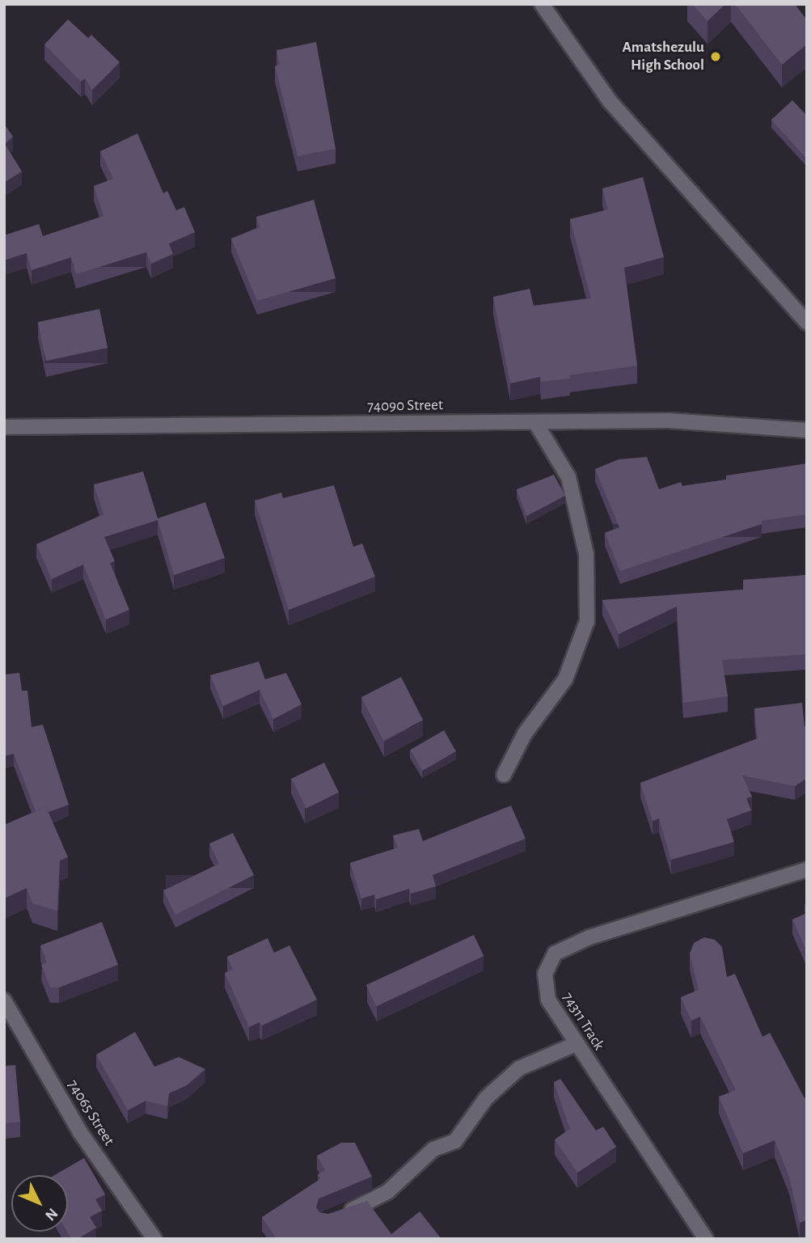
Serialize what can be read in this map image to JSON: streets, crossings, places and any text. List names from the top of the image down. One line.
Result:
{"streets":{"street":["74090 Street","74311 Track","74065 Street"]},"places":["Amatshezulu High School"],"north":"bottom right"}
